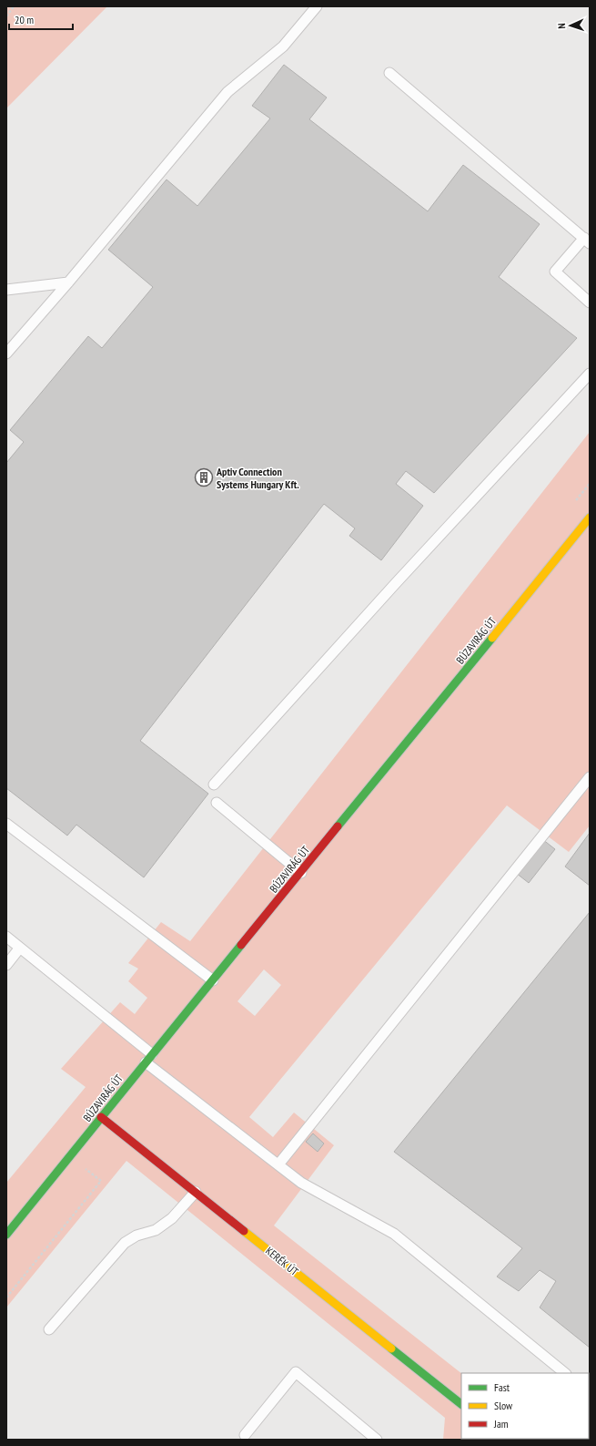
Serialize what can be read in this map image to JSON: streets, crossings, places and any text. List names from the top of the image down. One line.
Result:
{"streets":{"street":["BÚZAVIRÁG ÚT","KERÉK ÚT"]},"crossings":[["BÚZAVIRÁG ÚT","KERÉK ÚT"]],"places":{"building":["Aptiv Connection Systems Hungary Kft."]},"legend":["Fast","Slow","Jam"],"scale_bar":"20 m","north":"left"}
